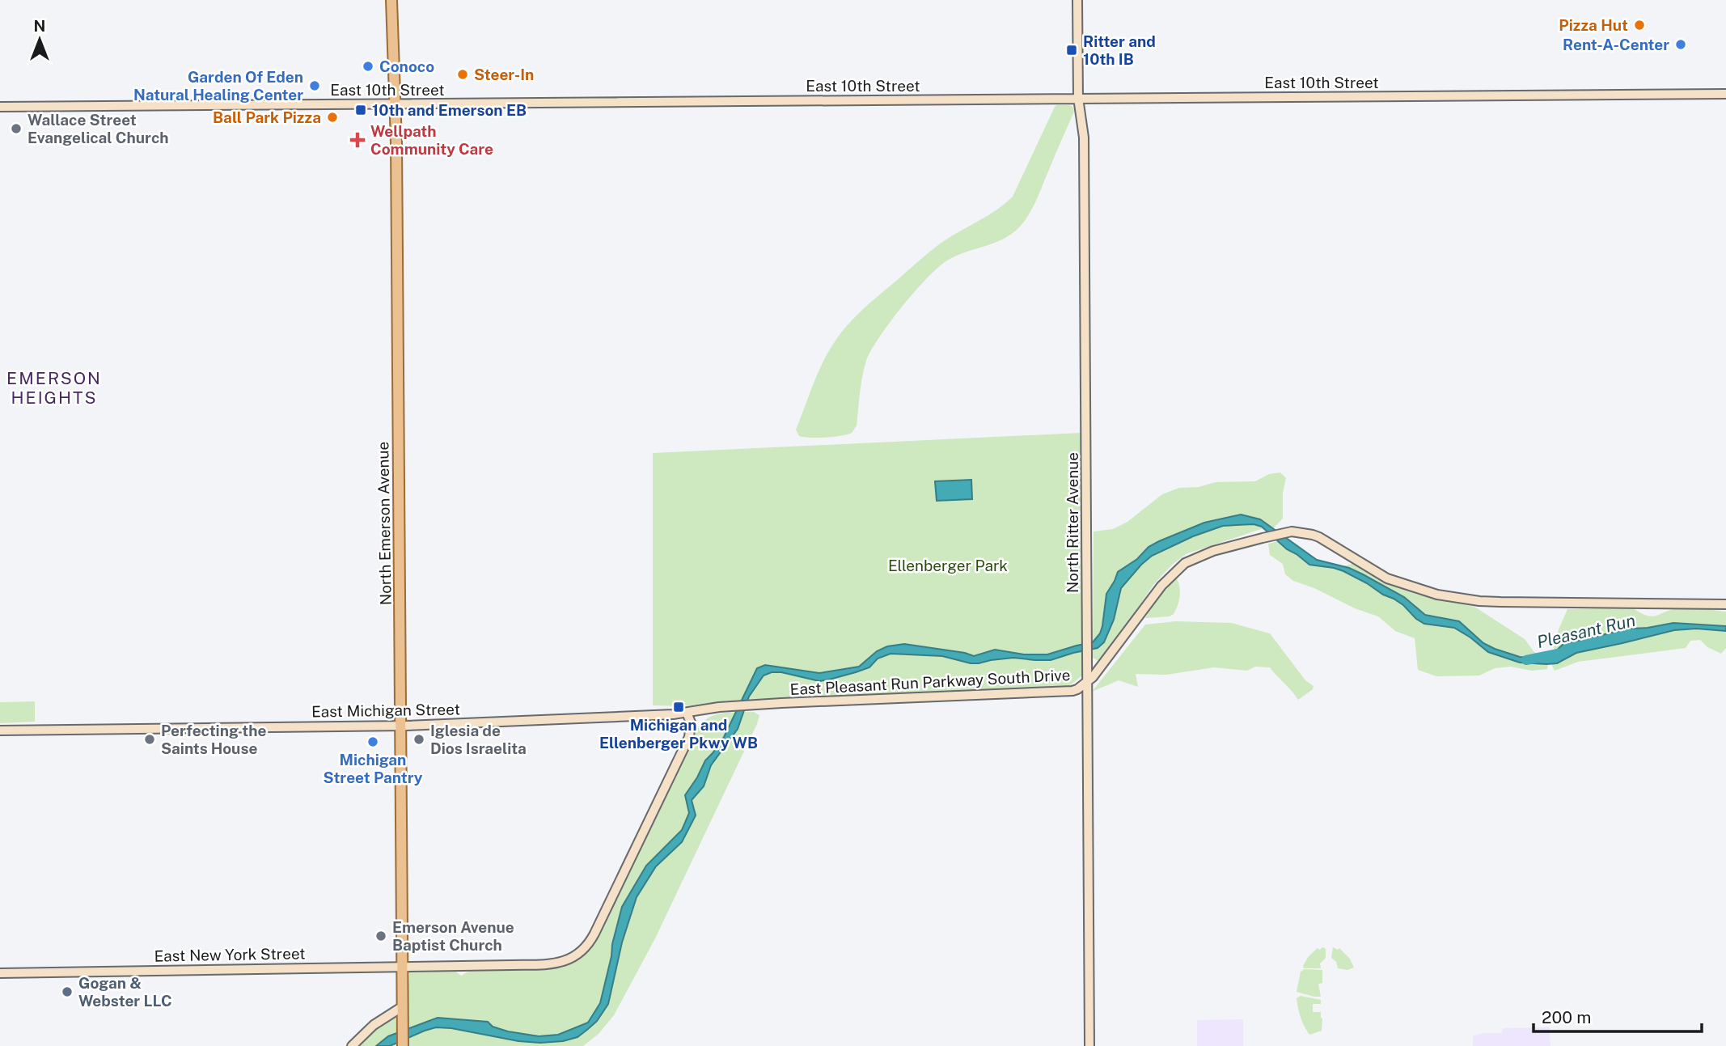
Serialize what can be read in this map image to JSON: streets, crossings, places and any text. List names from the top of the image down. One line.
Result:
{"streets":{"main road":["East 10th Street","North Ritter Avenue","North Emerson Avenue","East Pleasant Run Parkway South Drive","East Michigan Street","East New York Street"]},"crossings":[["East 10th Street","North Ritter Avenue"],["East 10th Street","North Emerson Avenue"],["North Ritter Avenue","East Pleasant Run Parkway South Drive"],["North Emerson Avenue","East Michigan Street"],["North Emerson Avenue","East New York Street"],["East Pleasant Run Parkway South Drive","East Michigan Street"],["East Michigan Street","East New York Street"]],"districts":["EMERSON HEIGHTS"],"water":["Pleasant Run"],"parks":["Ellenberger Park"],"places":{"other":["Pizza Hut","Rent-A-Center","Conoco","Steer-In","Garden Of Eden Natural Healing Center","Ball Park Pizza","Wallace Street Evangelical Church","Perfecting the Saints House","Iglesia de Dios Israelita","Michigan Street Pantry","Emerson Avenue Baptist Church","Gogan & Webster LLC"],"transit":["Ritter and 10th IB","10th and Emerson EB","Michigan and Ellenberger Pkwy WB"],"health":["Wellpath Community Care"]},"scale_bar":"200 m","north":"top"}
